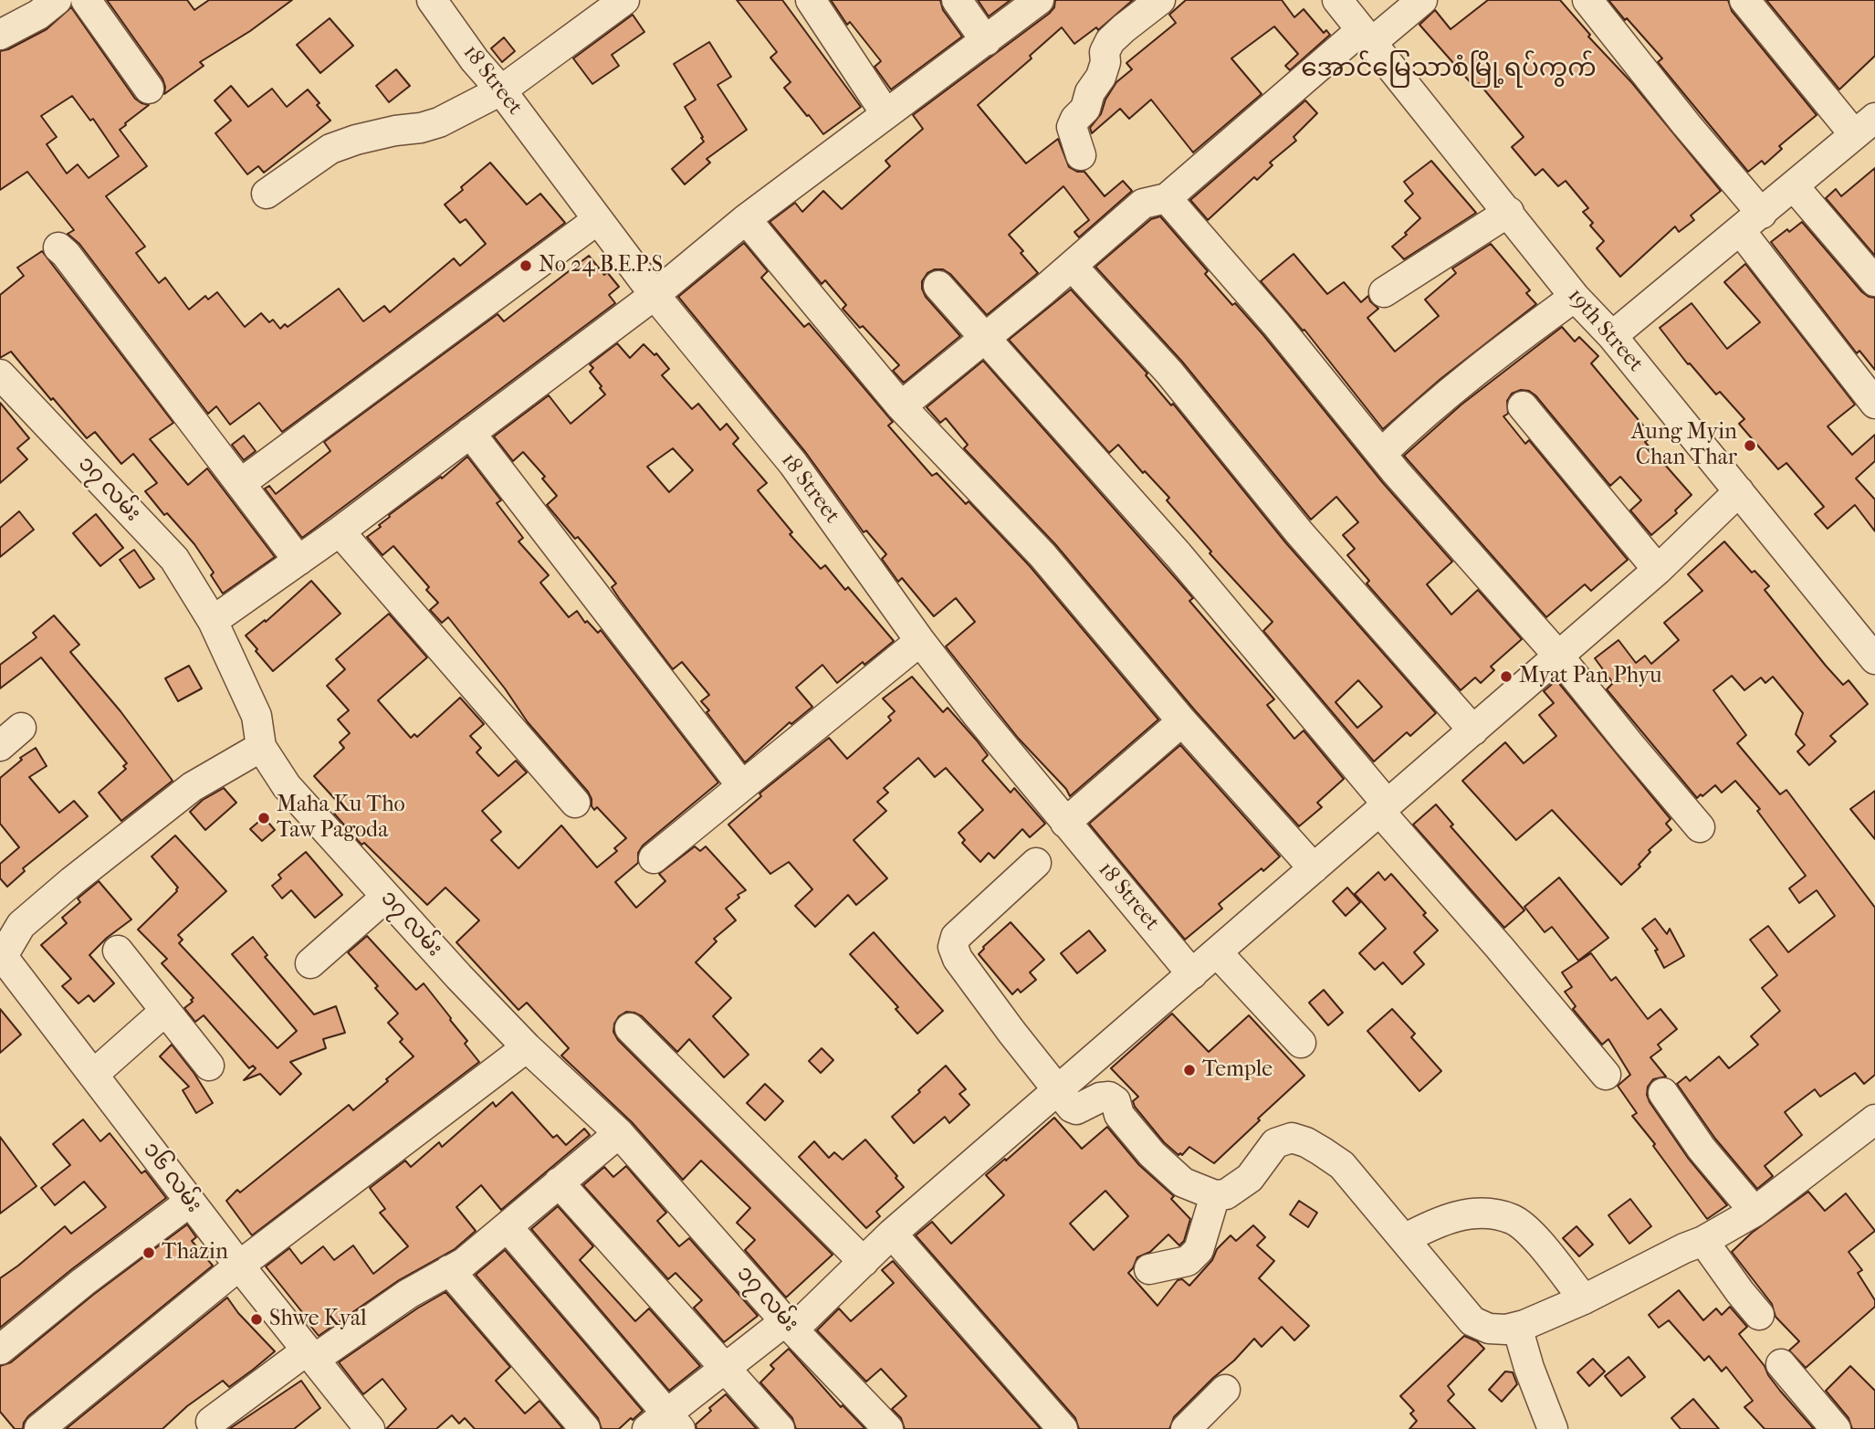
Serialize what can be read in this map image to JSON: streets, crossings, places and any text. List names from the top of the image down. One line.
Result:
{"streets":{"street":["18 Street","19th Street","၁၇ လမ်း","၁၆ လမ်း"]},"districts":["အောင်မြေသာစံမြို့ရပ်ကွက်"],"places":["No 24 B.E.P.S","Aung Myin Chan Thar","Myat Pan Phyu","Maha Ku Tho Taw Pagoda","Temple","Thazin","Shwe Kyal"]}
